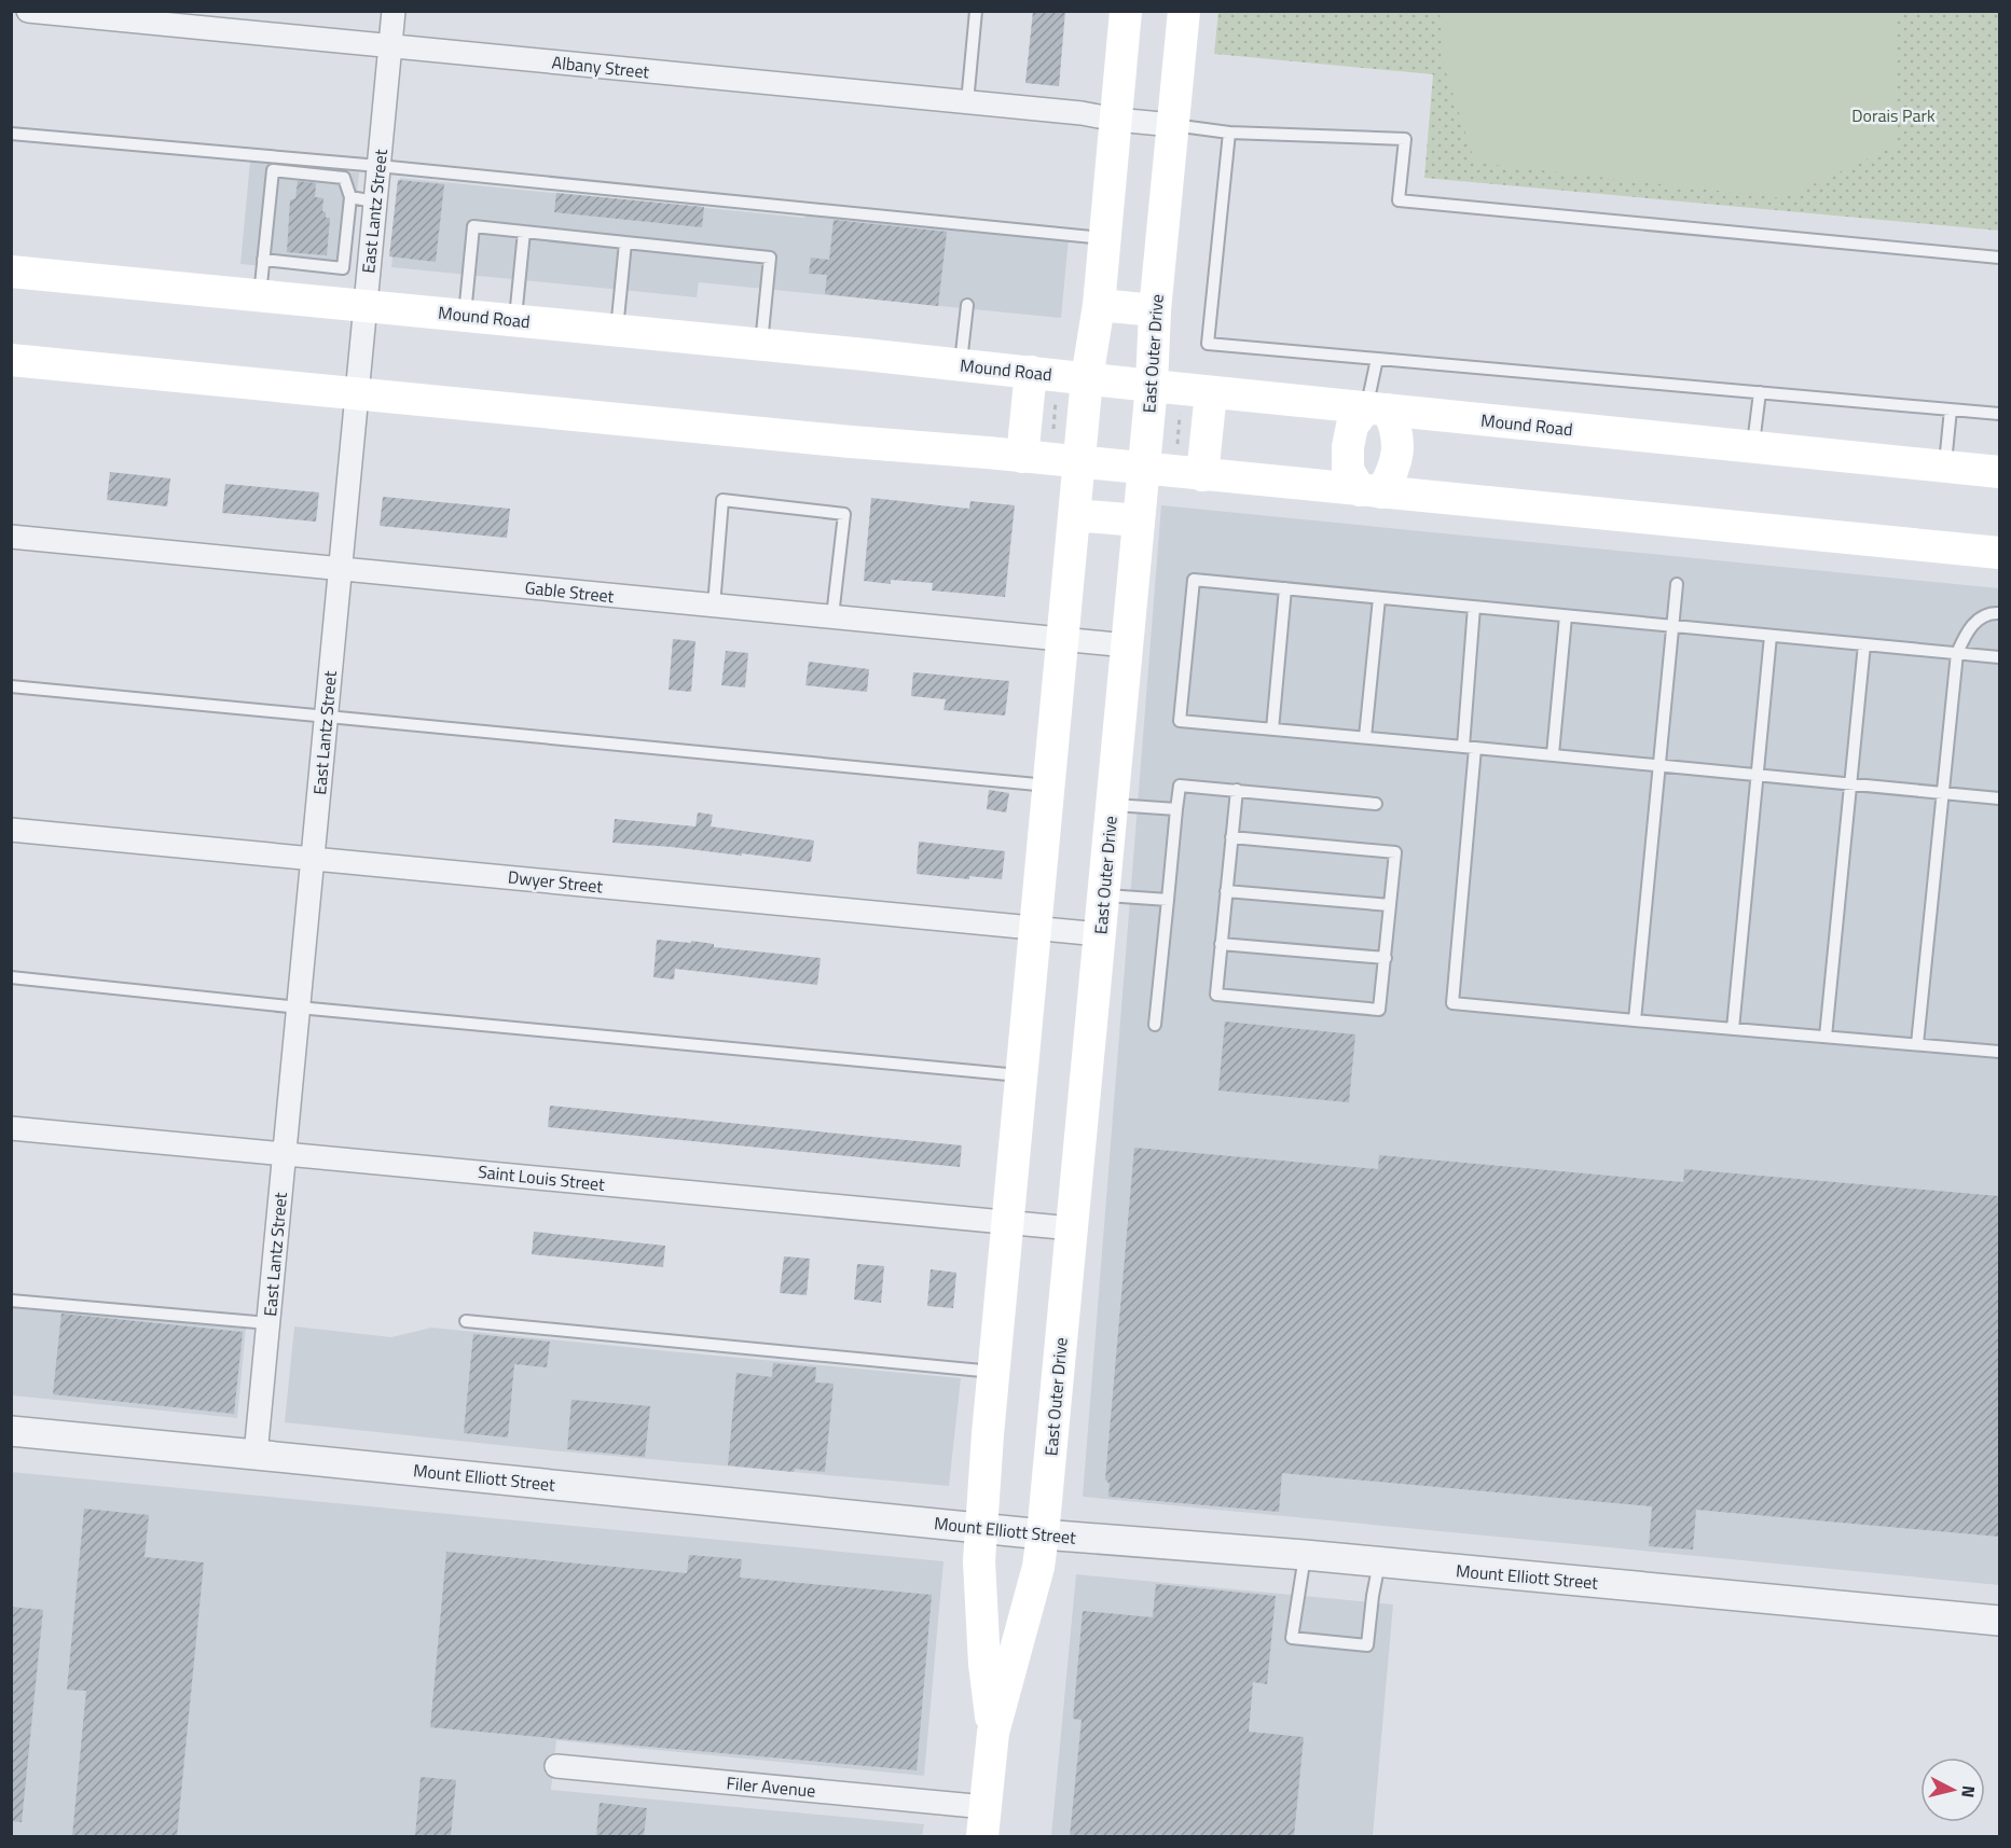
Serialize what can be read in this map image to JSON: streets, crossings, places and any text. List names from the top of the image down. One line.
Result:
{"streets":{"main road":["Mound Road","East Outer Drive"],"street":["Albany Street","East Lantz Street","Gable Street","Dwyer Street","Saint Louis Street","Mount Elliott Street","Filer Avenue"]},"crossings":[["Albany Street","East Lantz Street"],["Albany Street","East Outer Drive"],["East Lantz Street","Mound Road"],["East Lantz Street","Gable Street"],["East Lantz Street","Dwyer Street"],["East Lantz Street","Saint Louis Street"],["East Lantz Street","Mount Elliott Street"],["Mound Road","East Outer Drive"],["East Outer Drive","Gable Street"],["East Outer Drive","Dwyer Street"],["East Outer Drive","Saint Louis Street"],["East Outer Drive","Mount Elliott Street"],["East Outer Drive","Filer Avenue"]],"parks":["Dorais Park"],"north":"right"}
